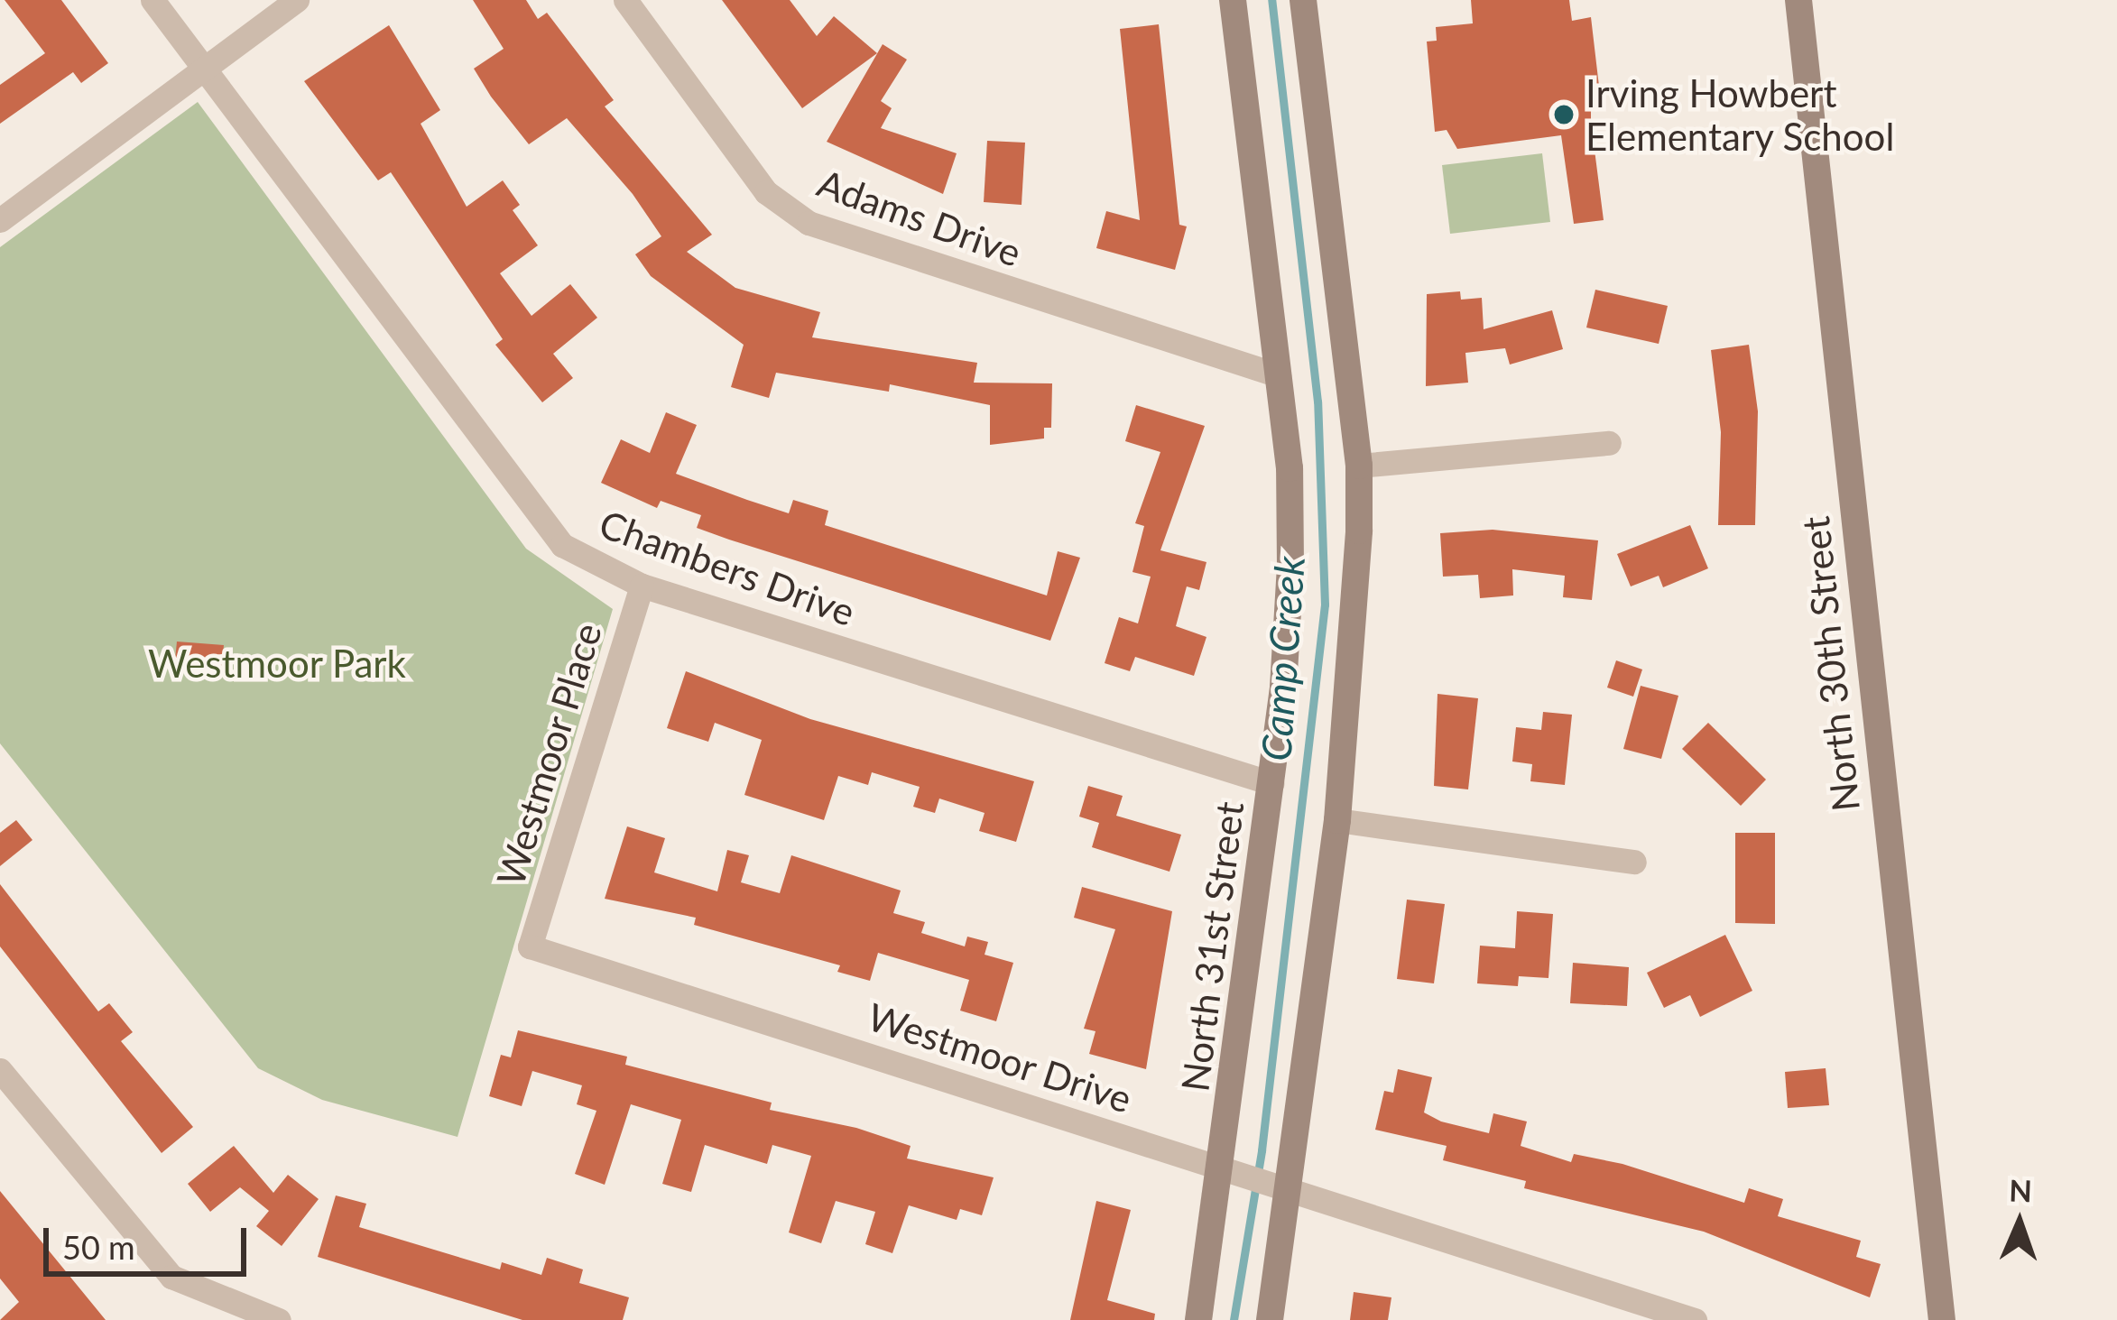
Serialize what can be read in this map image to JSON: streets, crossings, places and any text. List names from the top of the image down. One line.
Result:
{"streets":{"main road":["North 30th Street","North 31st Street"],"street":["Adams Drive","Chambers Drive","Westmoor Place","Westmoor Drive"]},"crossings":[["Adams Drive","North 31st Street"],["Chambers Drive","Westmoor Place"],["Chambers Drive","North 31st Street"],["Westmoor Place","Westmoor Drive"],["North 31st Street","Westmoor Drive"]],"water":["Camp Creek"],"parks":["Westmoor Park"],"places":["Irving Howbert Elementary School"],"scale_bar":"50 m","north":"top"}
